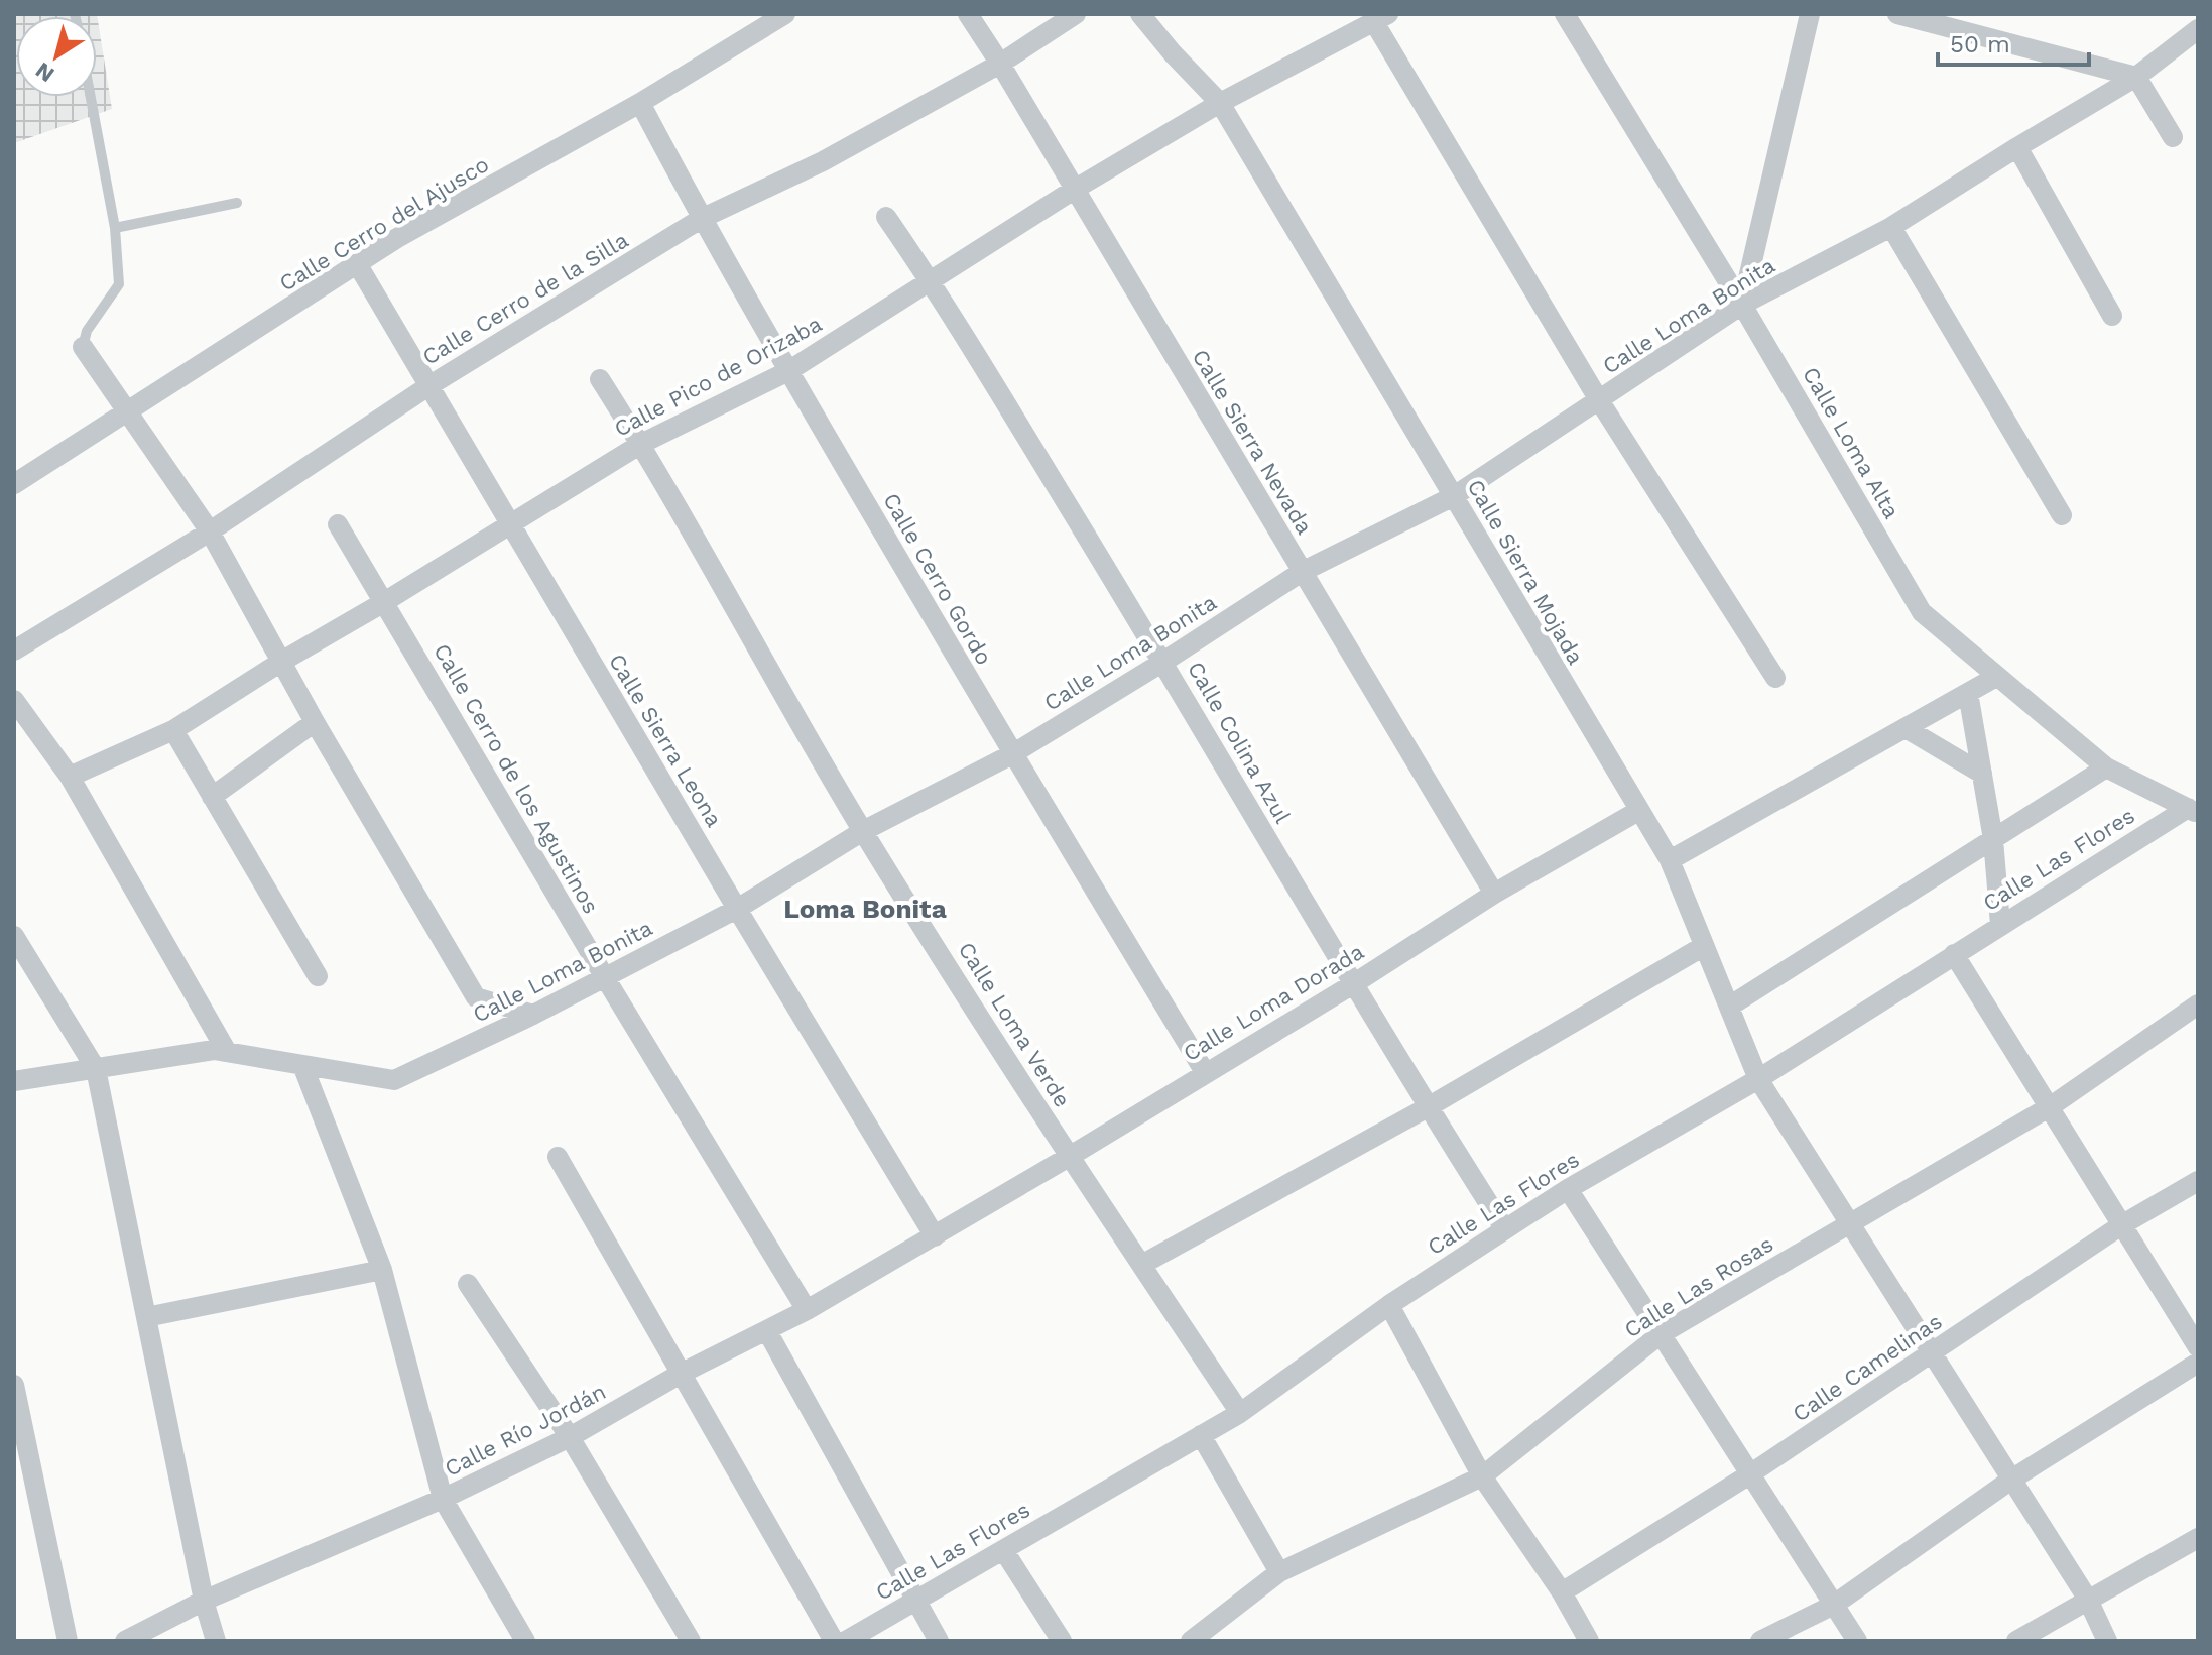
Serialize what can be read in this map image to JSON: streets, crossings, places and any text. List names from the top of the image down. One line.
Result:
{"streets":{"street":["Calle Cerro del Ajusco","Calle Cerro de la Silla","Calle Loma Bonita","Calle Pico de Orizaba","Calle Sierra Nevada","Calle Loma Alta","Calle Sierra Mojada","Calle Cerro Gordo","Calle Sierra Leona","Calle Colina Azul","Calle Cerro de los Agustinos","Calle Las Flores","Calle Loma Dorada","Calle Loma Verde","Calle Las Rosas","Calle Camelinas","Calle Río Jordán"]},"crossings":[["Calle Cerro del Ajusco","Calle Cerro Gordo"],["Calle Cerro del Ajusco","Calle Sierra Leona"],["Calle Cerro de la Silla","Calle Sierra Nevada"],["Calle Cerro de la Silla","Calle Cerro Gordo"],["Calle Cerro de la Silla","Calle Sierra Leona"],["Calle Loma Bonita","Calle Sierra Nevada"],["Calle Loma Bonita","Calle Loma Alta"],["Calle Loma Bonita","Calle Sierra Mojada"],["Calle Loma Bonita","Calle Cerro Gordo"],["Calle Loma Bonita","Calle Sierra Leona"],["Calle Loma Bonita","Calle Colina Azul"],["Calle Loma Bonita","Calle Cerro de los Agustinos"],["Calle Loma Bonita","Calle Loma Verde"],["Calle Pico de Orizaba","Calle Sierra Nevada"],["Calle Pico de Orizaba","Calle Sierra Mojada"],["Calle Pico de Orizaba","Calle Cerro Gordo"],["Calle Pico de Orizaba","Calle Sierra Leona"],["Calle Pico de Orizaba","Calle Colina Azul"],["Calle Pico de Orizaba","Calle Cerro de los Agustinos"],["Calle Pico de Orizaba","Calle Loma Verde"],["Calle Sierra Nevada","Calle Loma Dorada"],["Calle Loma Alta","Calle Las Flores"],["Calle Sierra Mojada","Calle Las Flores"],["Calle Sierra Mojada","Calle Loma Dorada"],["Calle Sierra Mojada","Calle Las Rosas"],["Calle Sierra Mojada","Calle Camelinas"],["Calle Cerro Gordo","Calle Loma Dorada"],["Calle Sierra Leona","Calle Loma Dorada"],["Calle Sierra Leona","Calle Río Jordán"],["Calle Colina Azul","Calle Las Flores"],["Calle Colina Azul","Calle Loma Dorada"],["Calle Cerro de los Agustinos","Calle Río Jordán"],["Calle Las Flores","Calle Loma Verde"],["Calle Loma Dorada","Calle Loma Verde"],["Calle Loma Dorada","Calle Río Jordán"]],"districts":["Loma Bonita"],"scale_bar":"50 m","north":"bottom left"}
